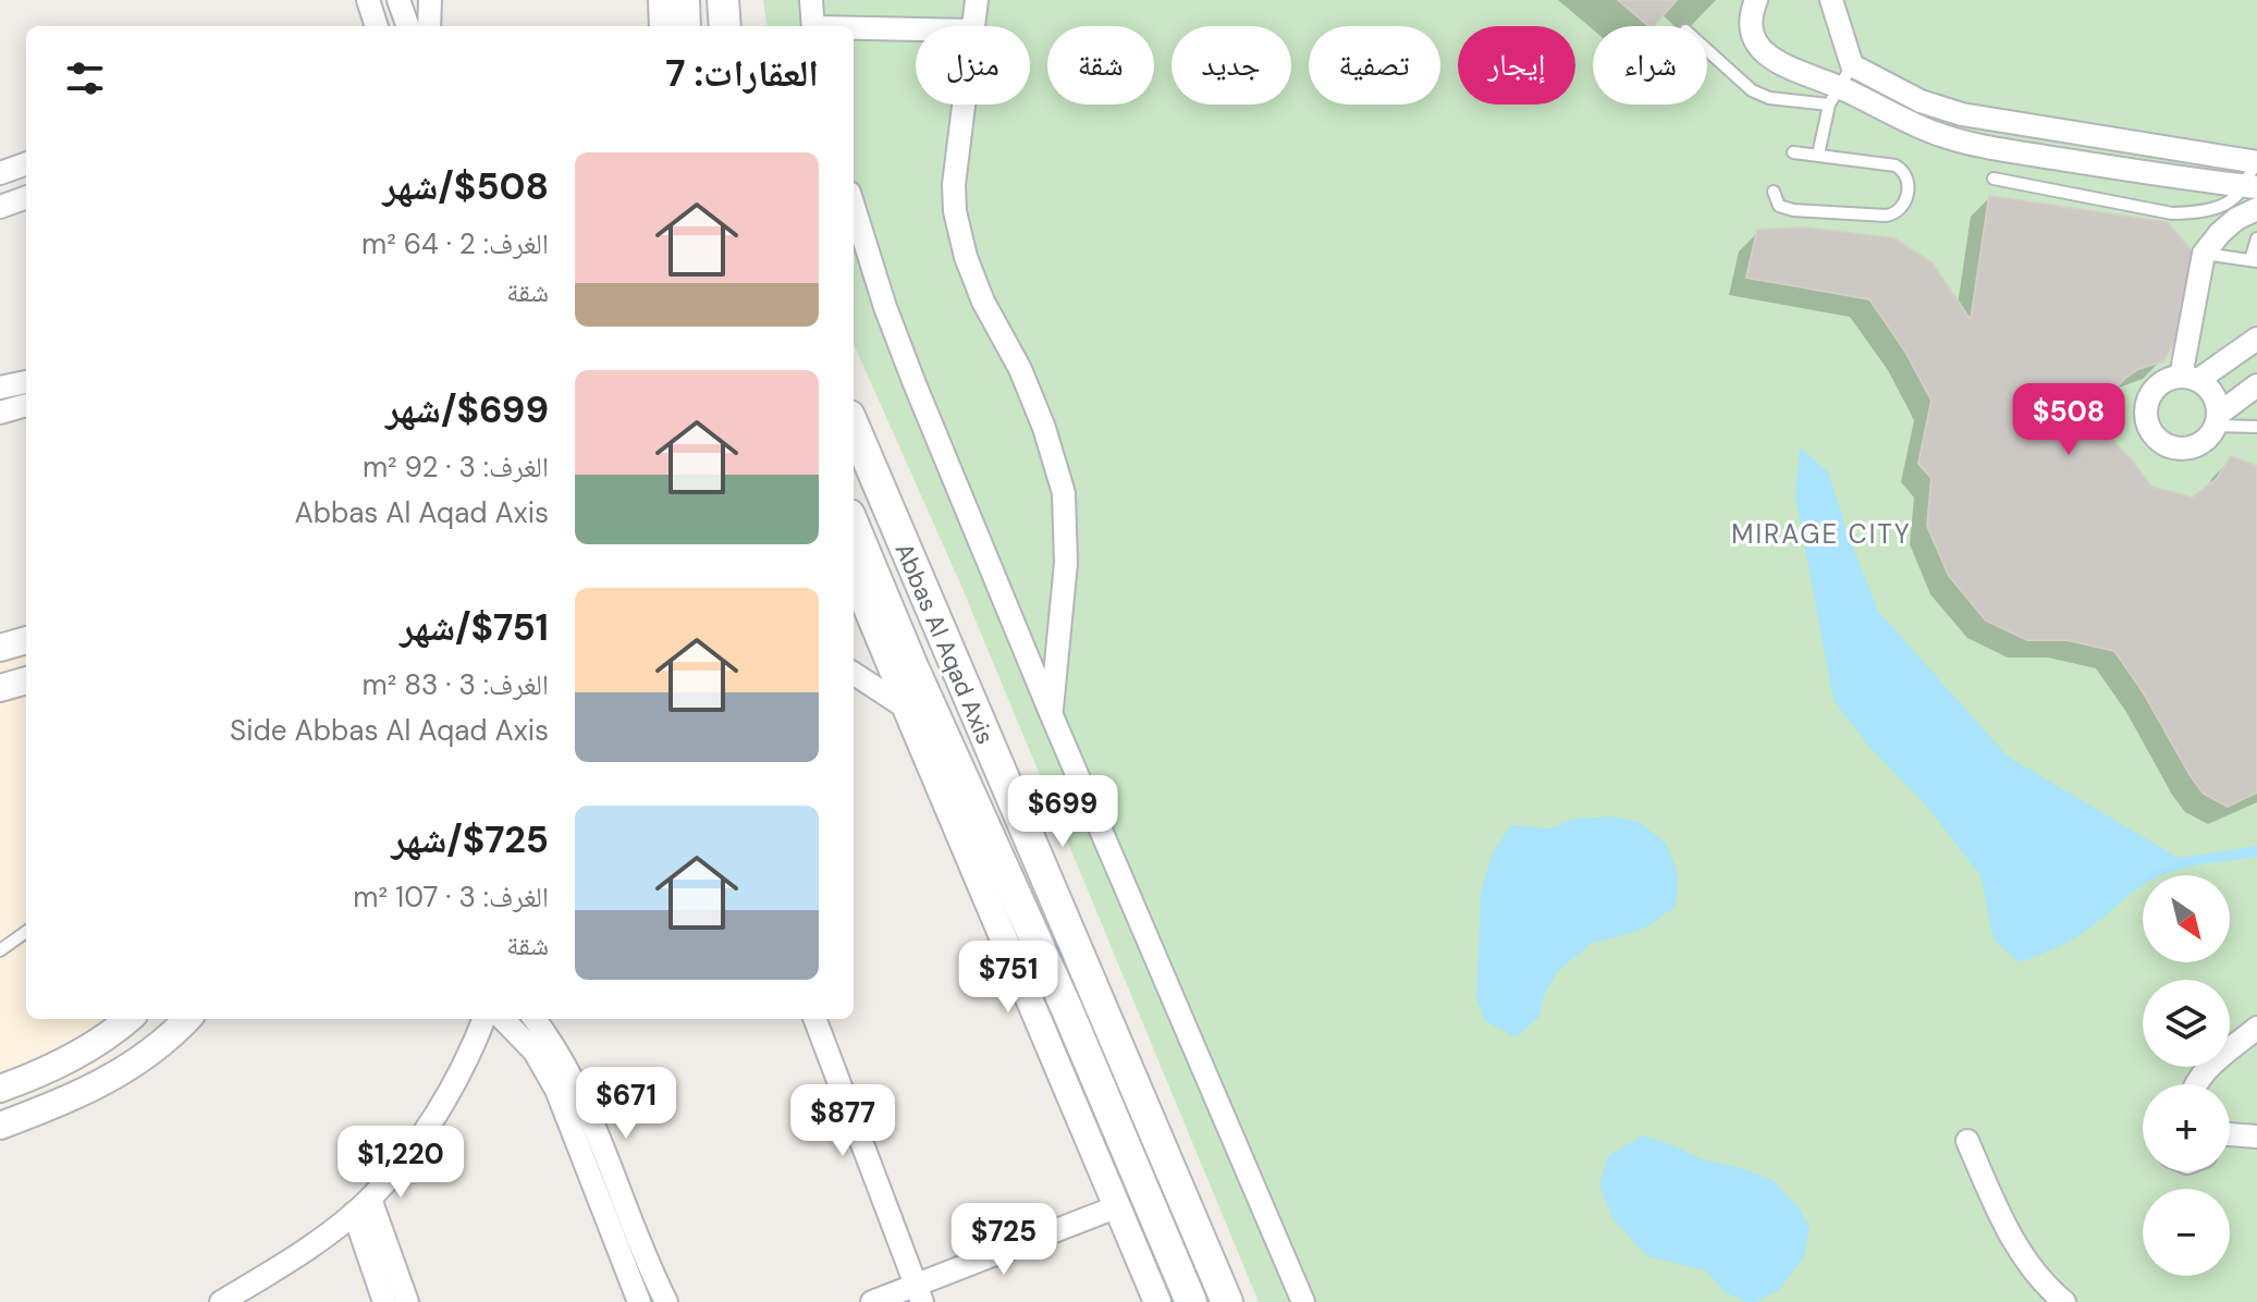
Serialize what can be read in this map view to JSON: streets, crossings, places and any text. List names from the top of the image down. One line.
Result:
{"streets":{"main road":["Abbas Al Aqad Axis"]},"districts":["MIRAGE CITY"],"north":"bottom right","page":{"chip":["شراء","إيجار","تصفية","جديد","شقة","منزل"],"heading":"العقارات: 7","list":[{"name":"$508/شهر","note":"الغرف: 2 · 64 m² · شقة"},{"name":"$699/شهر","note":"الغرف: 3 · 92 m² · Abbas Al Aqad Axis"},{"name":"$751/شهر","note":"الغرف: 3 · 83 m² · Side Abbas Al Aqad Axis"},{"name":"$725/شهر","note":"الغرف: 3 · 107 m² · شقة"}],"price":["$508","$699","$751","$671","$877","$1,220","$725"],"map_buttons":["+","−"]}}
